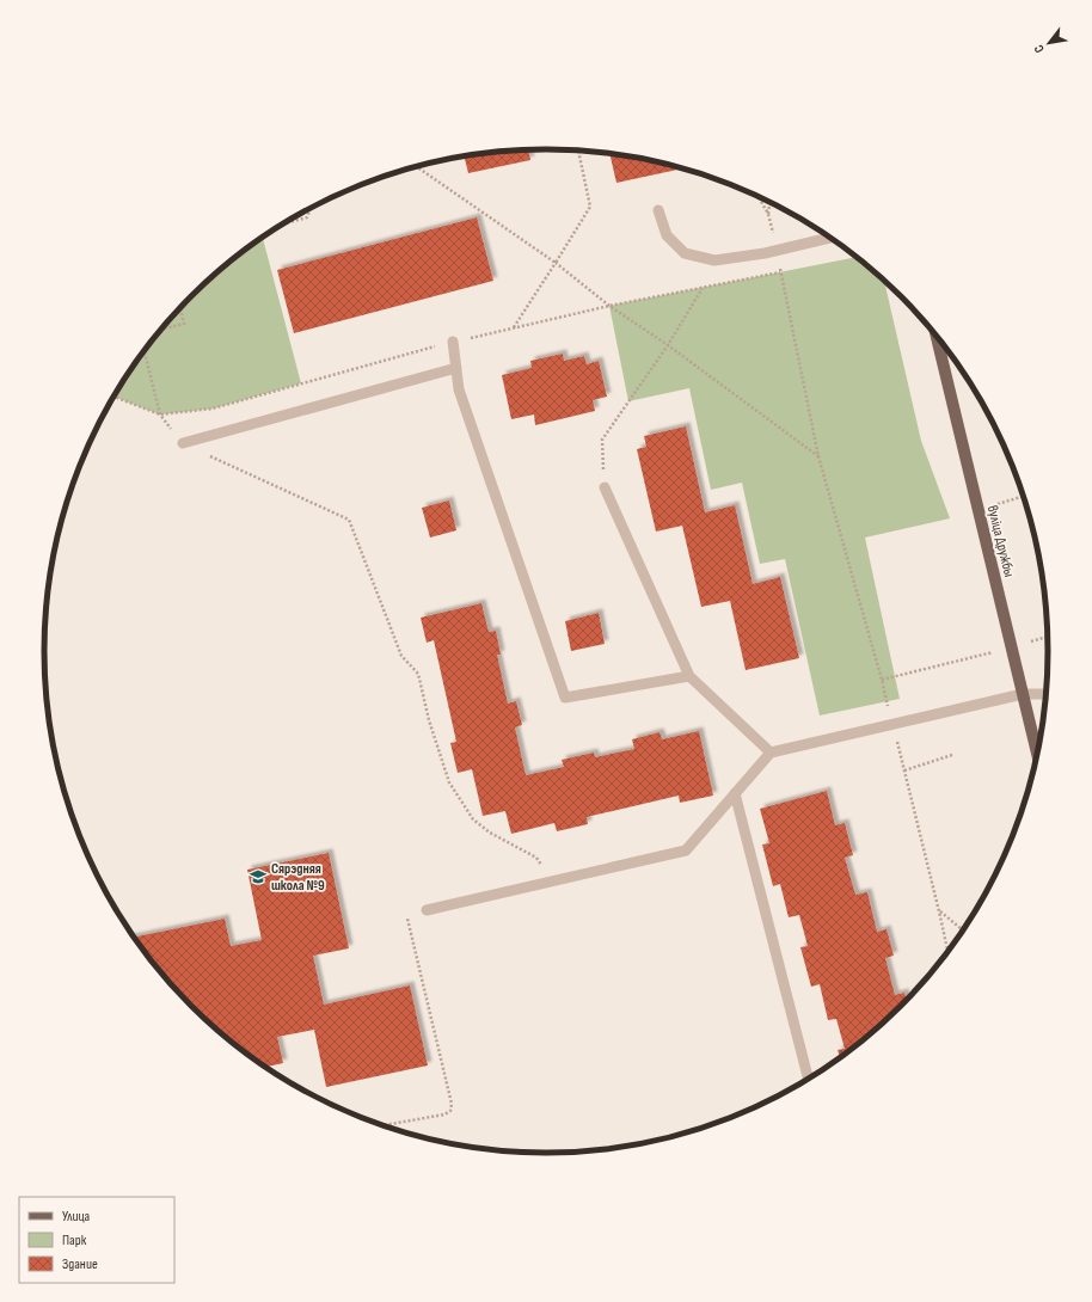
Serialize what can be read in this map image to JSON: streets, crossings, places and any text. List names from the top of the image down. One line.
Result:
{"streets":{"main road":["вуліца Дружбы"]},"places":{"school or university":["Сярэдняя школа №9"]},"legend":["Улица","Парк","Здание"],"north":"bottom left"}
